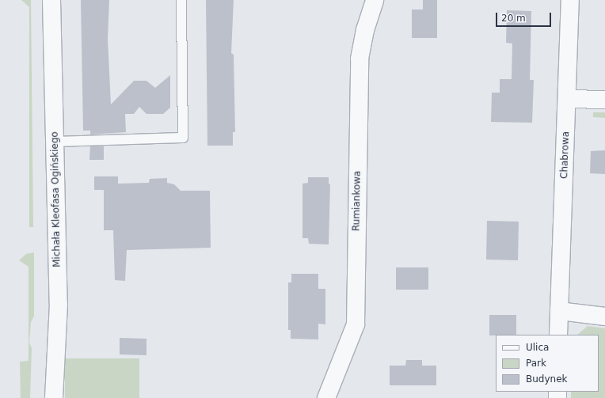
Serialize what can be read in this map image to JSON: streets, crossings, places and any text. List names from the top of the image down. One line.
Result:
{"streets":{"street":["Chabrowa","Michała Kleofasa Ogińskiego","Rumiankowa"]},"legend":["Ulica","Park","Budynek"],"scale_bar":"20 m"}
